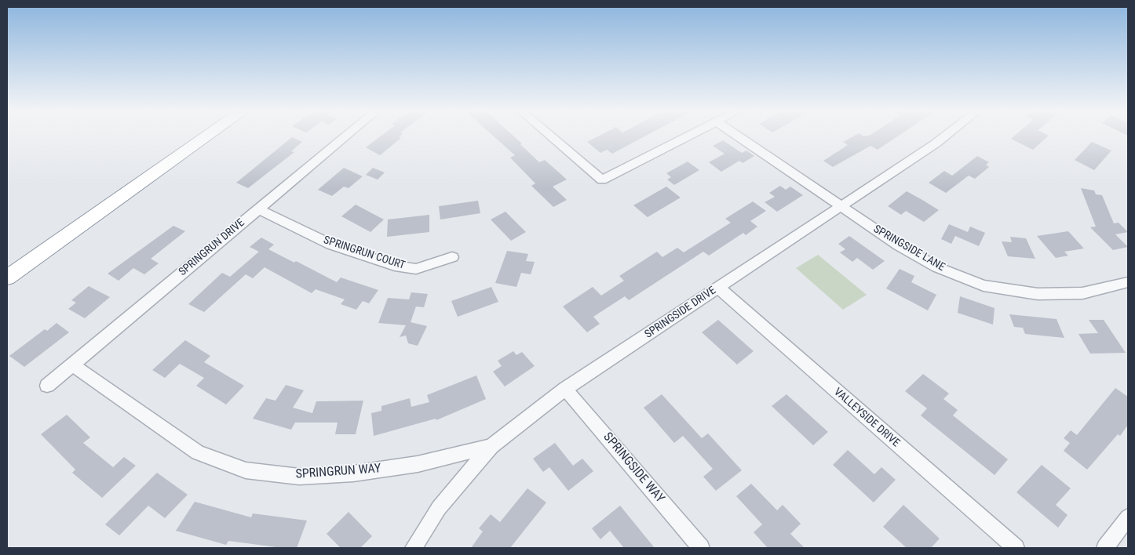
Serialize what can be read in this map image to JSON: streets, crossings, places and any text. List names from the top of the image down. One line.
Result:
{"streets":{"street":["SPRINGRUN DRIVE","SPRINGSIDE LANE","SPRINGRUN COURT","SPRINGSIDE DRIVE","VALLEYSIDE DRIVE","SPRINGSIDE WAY","SPRINGRUN WAY"]},"crossings":[["SPRINGRUN DRIVE","SPRINGRUN COURT"],["SPRINGRUN DRIVE","SPRINGRUN WAY"],["SPRINGSIDE LANE","SPRINGSIDE DRIVE"],["SPRINGSIDE DRIVE","VALLEYSIDE DRIVE"],["SPRINGSIDE DRIVE","SPRINGSIDE WAY"],["SPRINGSIDE DRIVE","SPRINGRUN WAY"]]}
